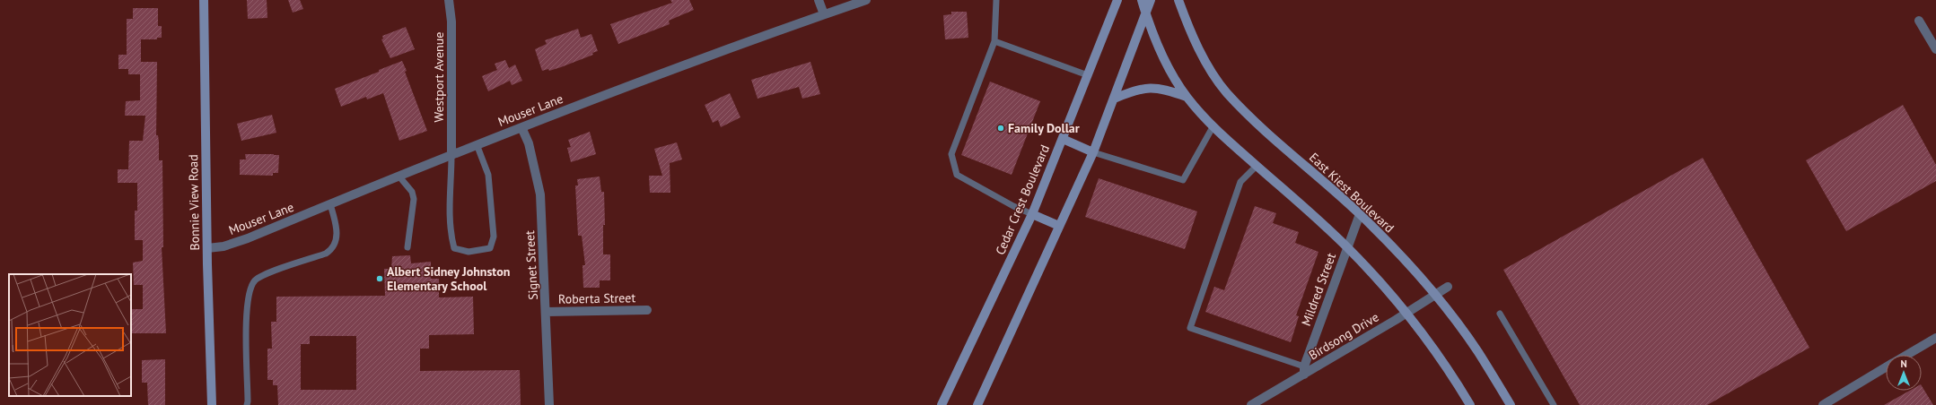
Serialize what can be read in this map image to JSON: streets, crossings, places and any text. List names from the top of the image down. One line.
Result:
{"streets":{"street":["Westport Avenue","Mouser Lane","East Kiest Boulevard","Cedar Crest Boulevard","Bonnie View Road","Signet Street","Mildred Street","Roberta Street","Birdsong Drive"]},"crossings":[["Westport Avenue","Mouser Lane"],["Mouser Lane","Bonnie View Road"],["Mouser Lane","Signet Street"],["East Kiest Boulevard","Mildred Street"],["East Kiest Boulevard","Birdsong Drive"],["Signet Street","Roberta Street"],["Mildred Street","Birdsong Drive"]],"places":["Family Dollar","Albert Sidney Johnston Elementary School"],"north":"top"}
